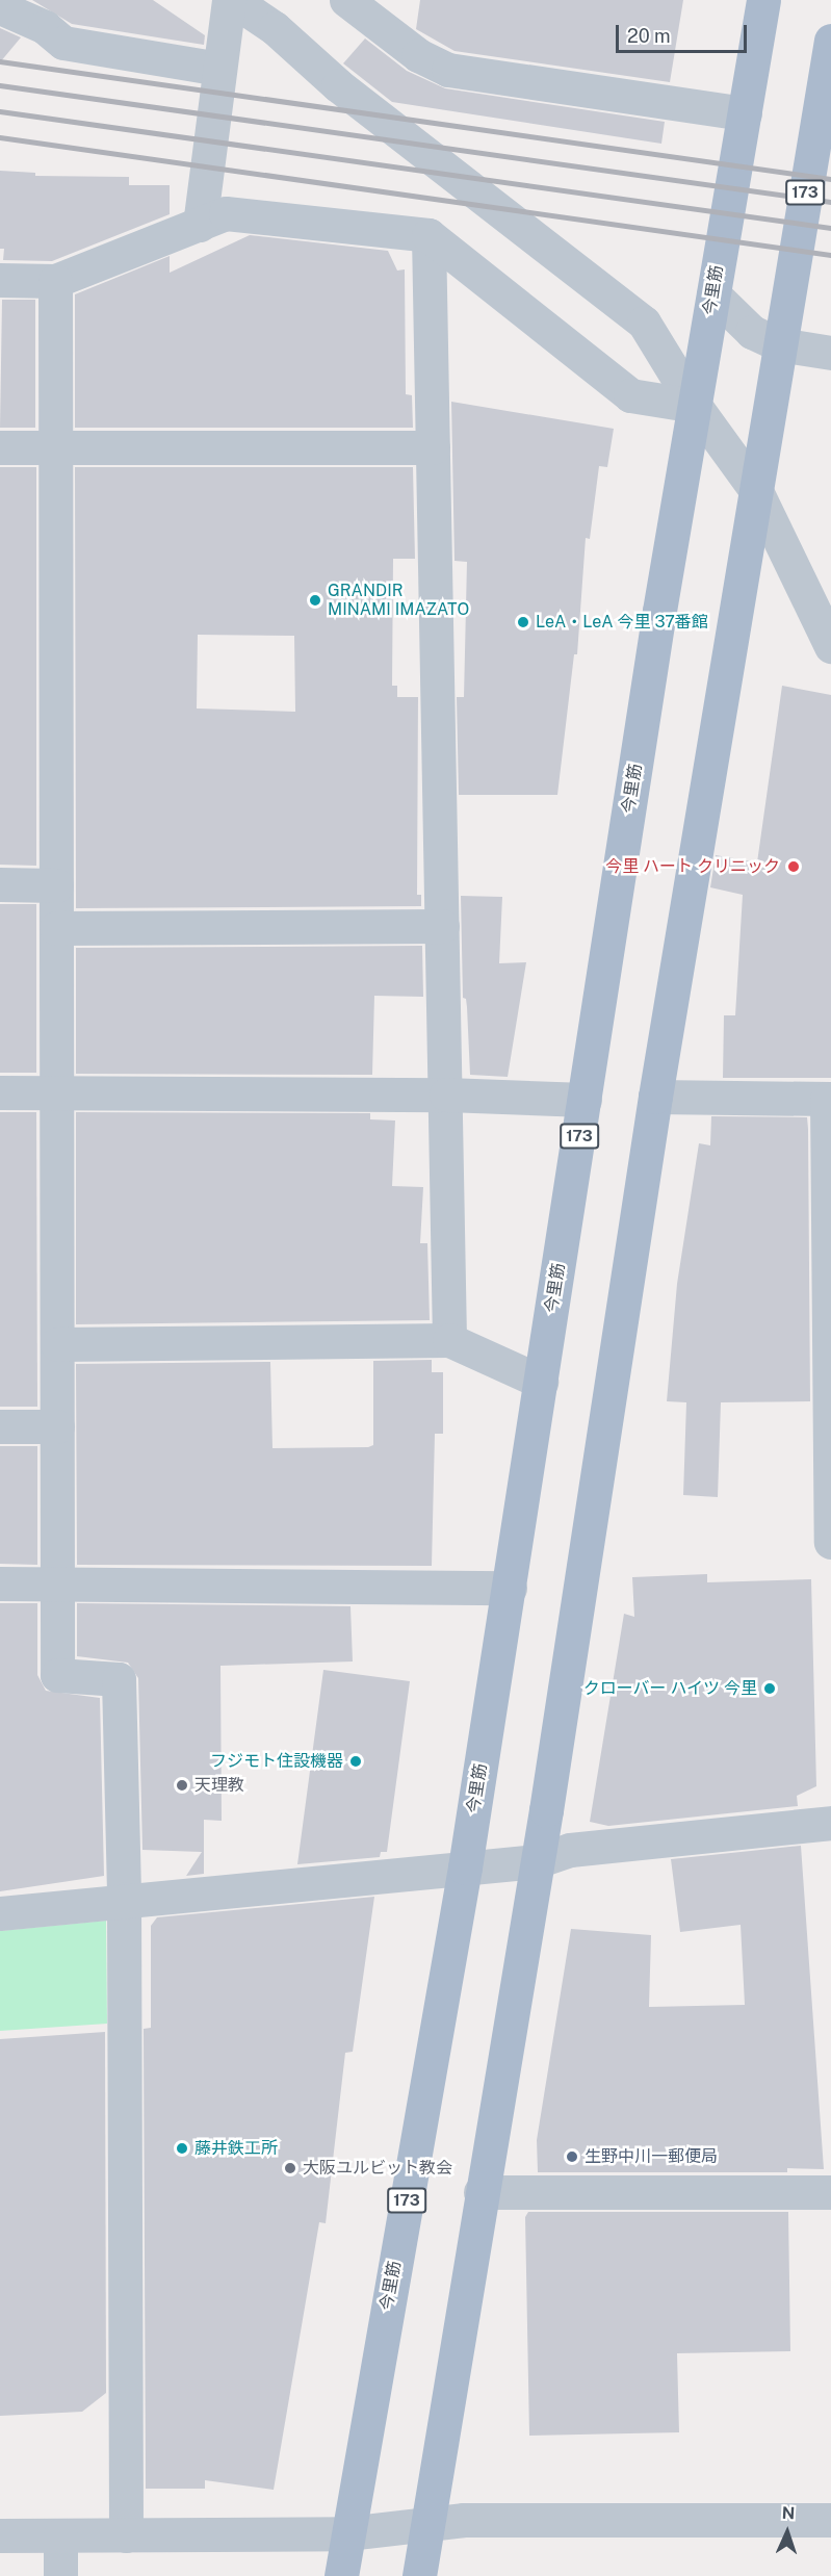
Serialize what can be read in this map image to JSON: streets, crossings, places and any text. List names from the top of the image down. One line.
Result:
{"streets":{"main road":["173","今里筋"]},"places":["GRANDIR MINAMI IMAZATO","LeA・LeA 今里 37番館","今里 ハート クリニック","クローバー ハイツ 今里","フジモト住設機器","天理教","藤井鉄工所","生野中川一郵便局","大阪ユルビット教会"],"scale_bar":"20 m","north":"top"}
